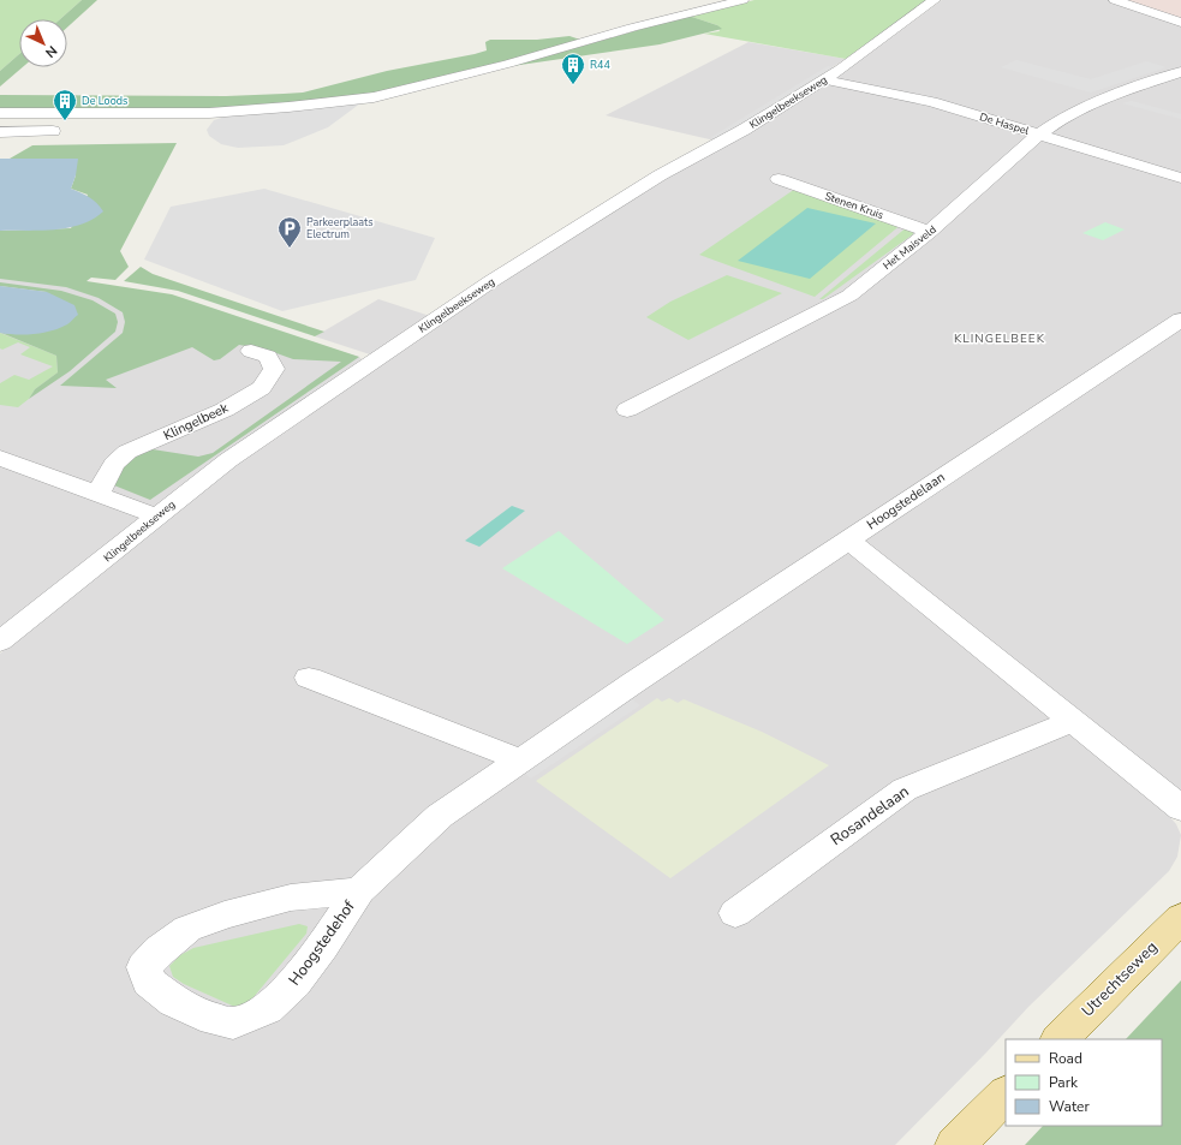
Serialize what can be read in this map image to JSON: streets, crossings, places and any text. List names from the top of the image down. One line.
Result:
{"streets":{"main road":["Utrechtseweg"],"street":["Klingelbeekseweg","De Haspel","Stenen Kruis","Het Maisveld","Klingelbeek","Hoogstedelaan","Rosandelaan","Hoogstedehof"]},"crossings":[["Klingelbeekseweg","De Haspel"],["De Haspel","Het Maisveld"],["Stenen Kruis","Het Maisveld"],["Hoogstedelaan","Hoogstedehof"]],"districts":["KLINGELBEEK"],"places":{"building":["R44","De Loods"],"parking":["Parkeerplaats Electrum"]},"legend":["Road","Park","Water"],"north":"bottom right"}
